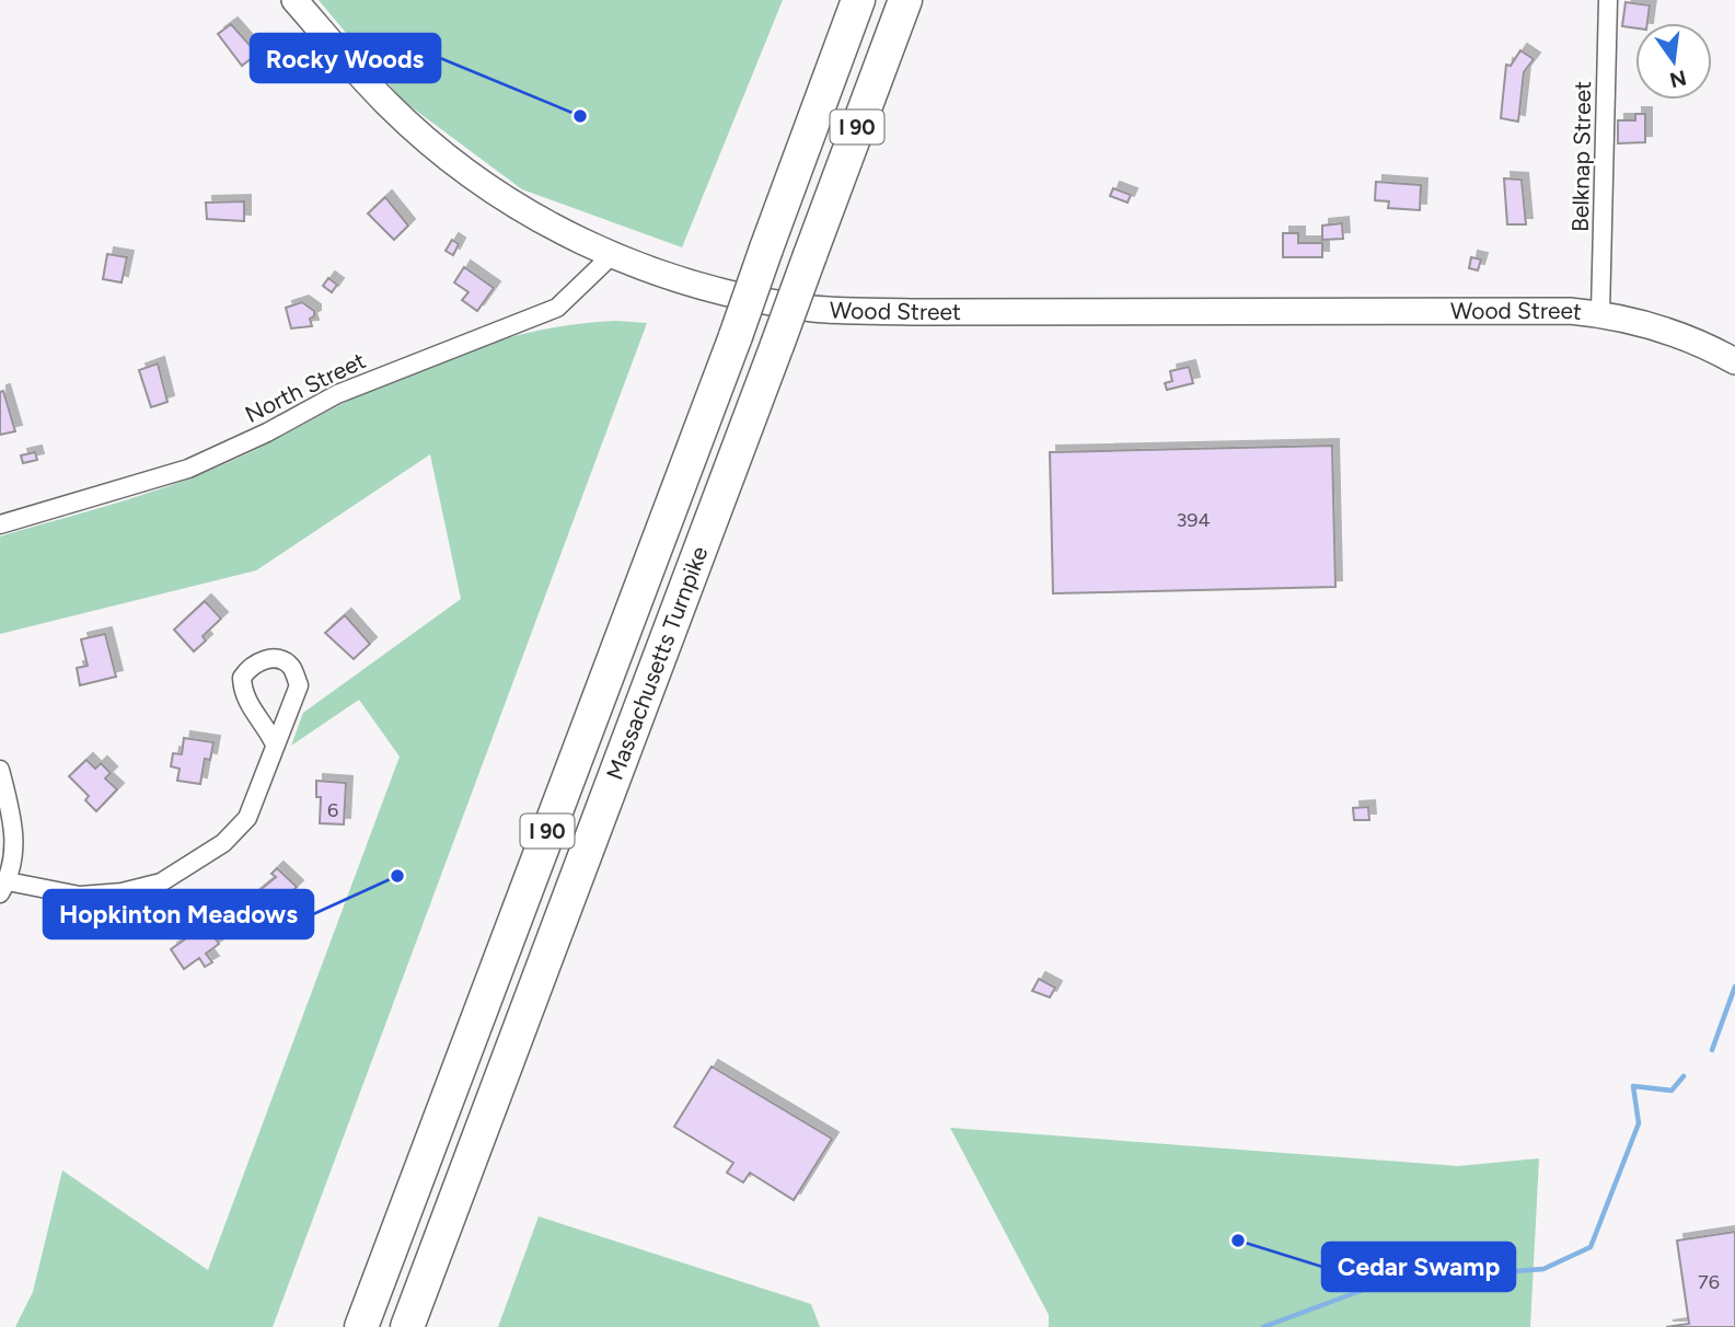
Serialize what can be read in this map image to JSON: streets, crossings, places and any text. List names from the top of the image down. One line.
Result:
{"streets":{"highway":["I 90","Massachusetts Turnpike"],"main road":["Wood Street"],"street":["Belknap Street","North Street"]},"crossings":[["Belknap Street","Wood Street"],["Wood Street","North Street"]],"places":["Rocky Woods","Hopkinton Meadows","Cedar Swamp"],"house_numbers":["394","6","76"],"north":"bottom"}
